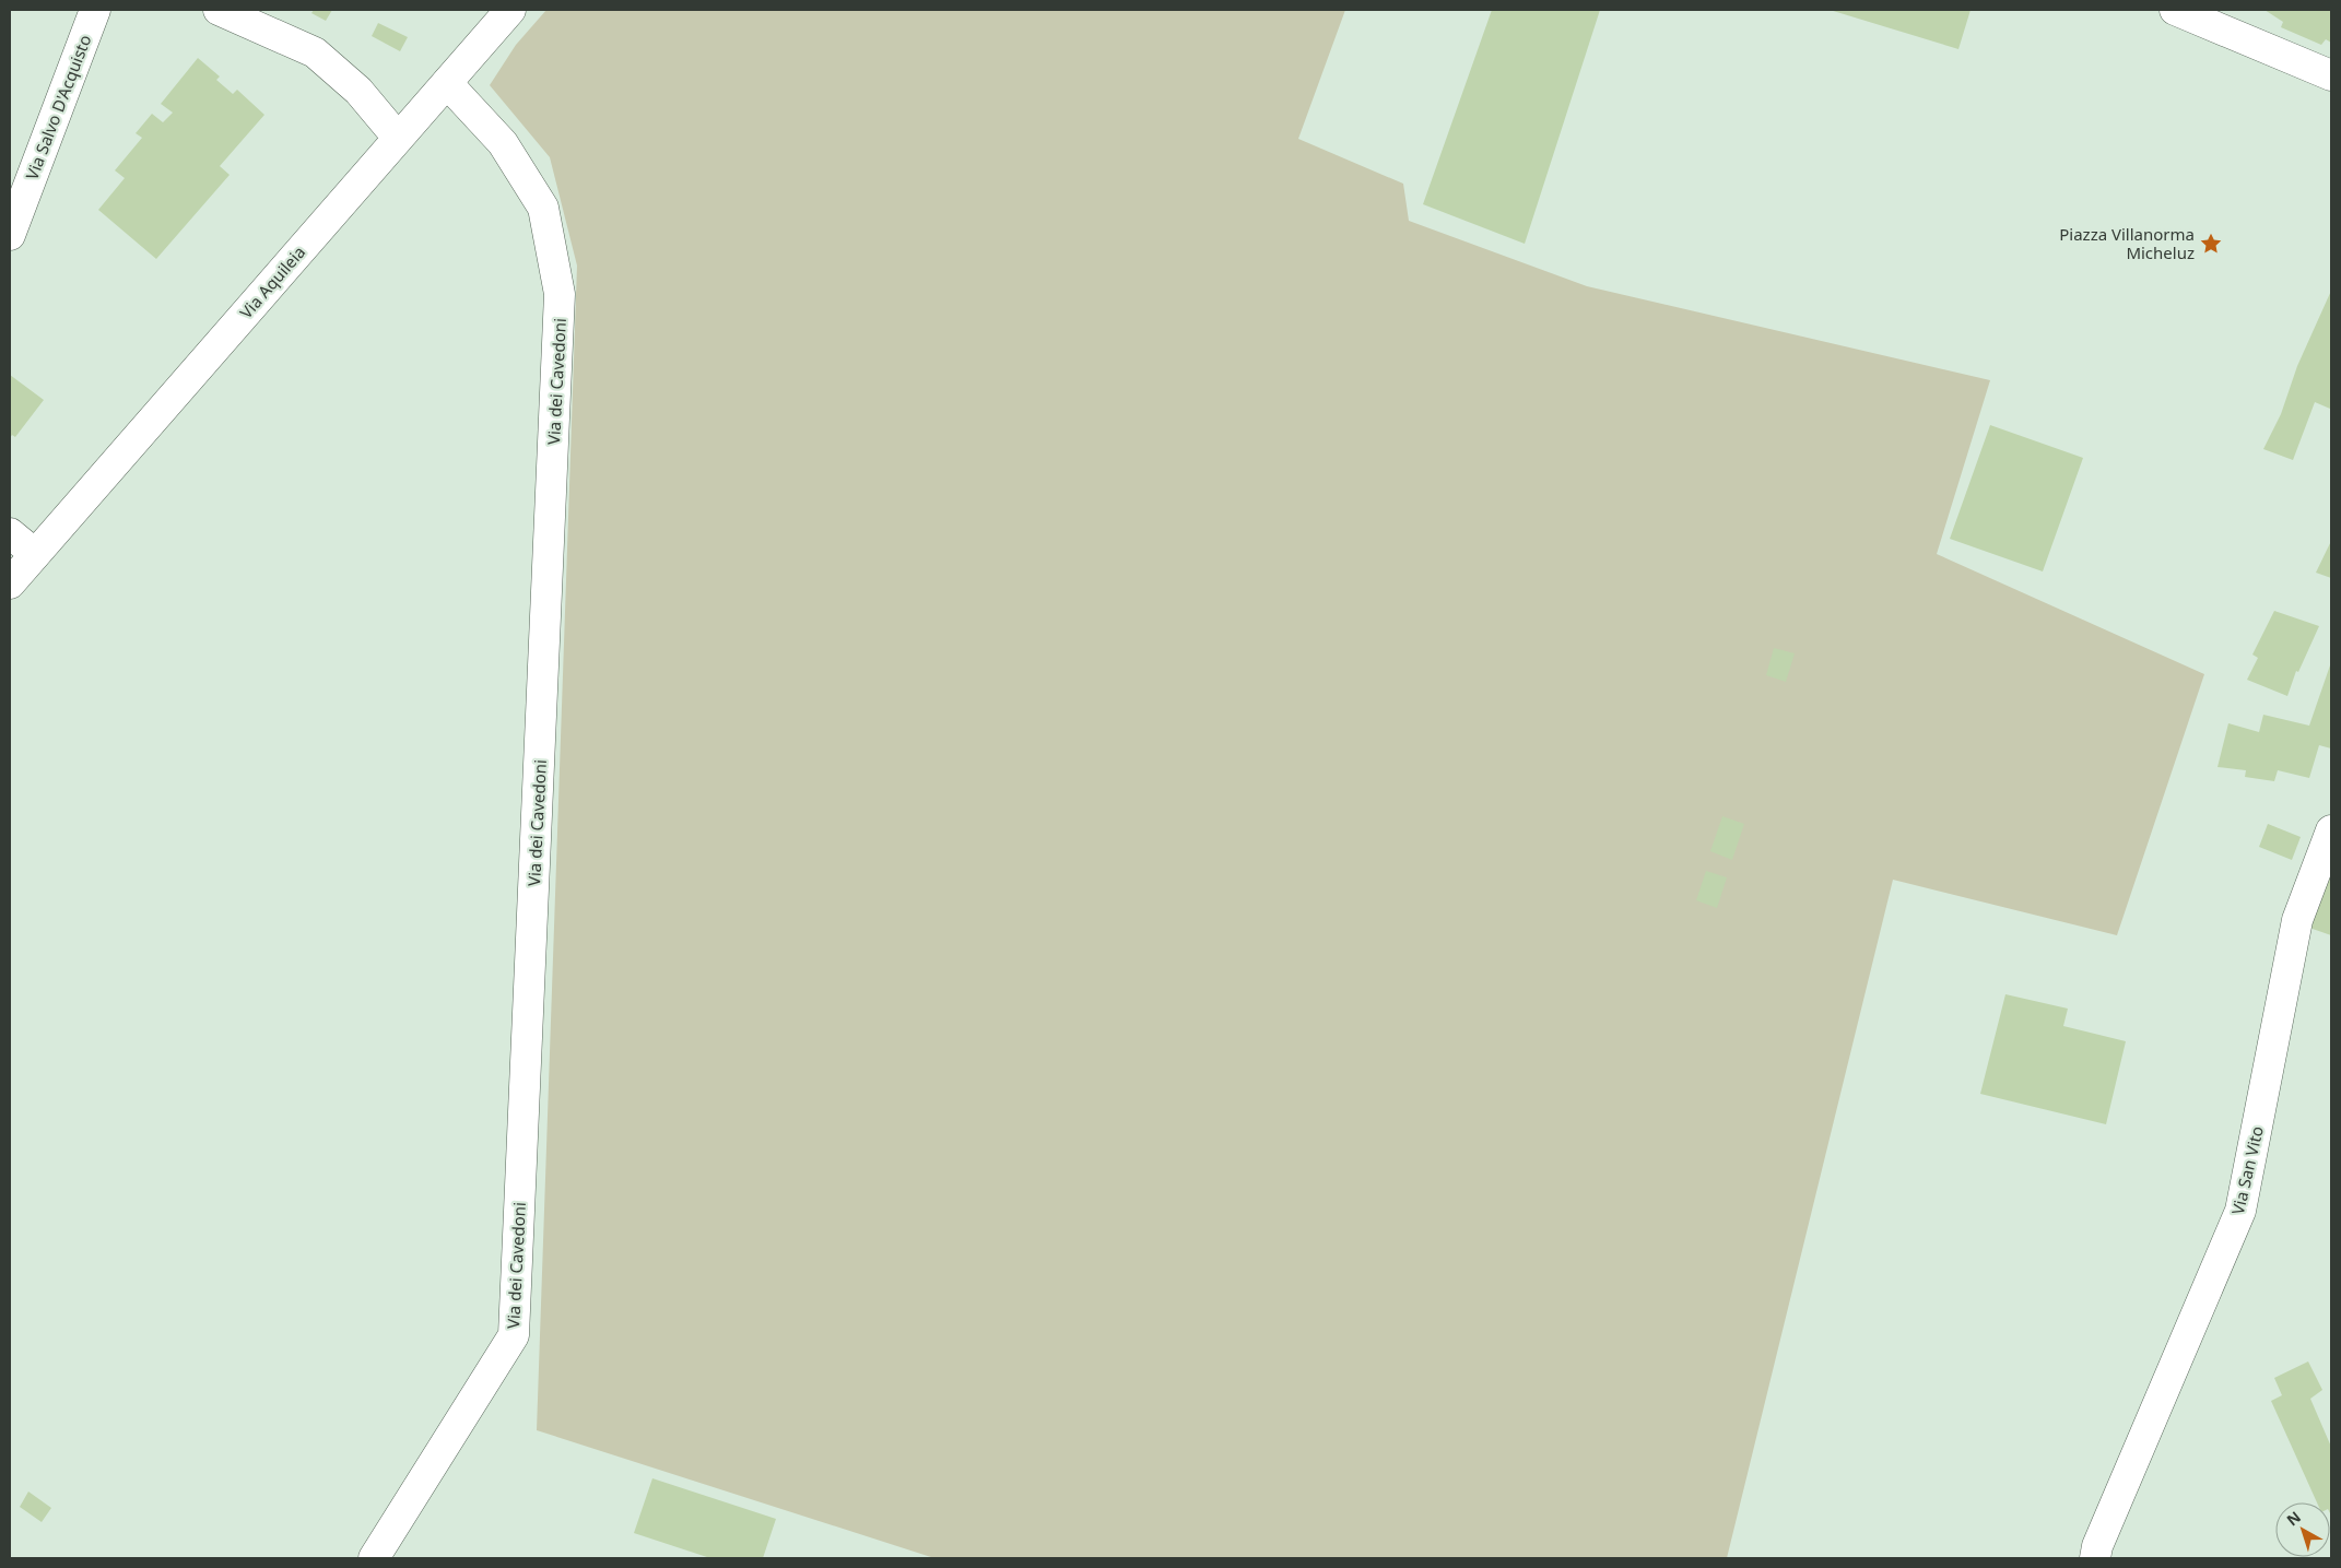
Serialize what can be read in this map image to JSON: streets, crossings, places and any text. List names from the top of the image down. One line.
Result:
{"streets":{"street":["Via Salvo D'Acquisto","Via Aquileia","Via dei Cavedoni","Via San Vito"]},"crossings":[["Via Aquileia","Via dei Cavedoni"]],"places":{"place":["Piazza Villanorma Micheluz"]},"north":"top left"}
